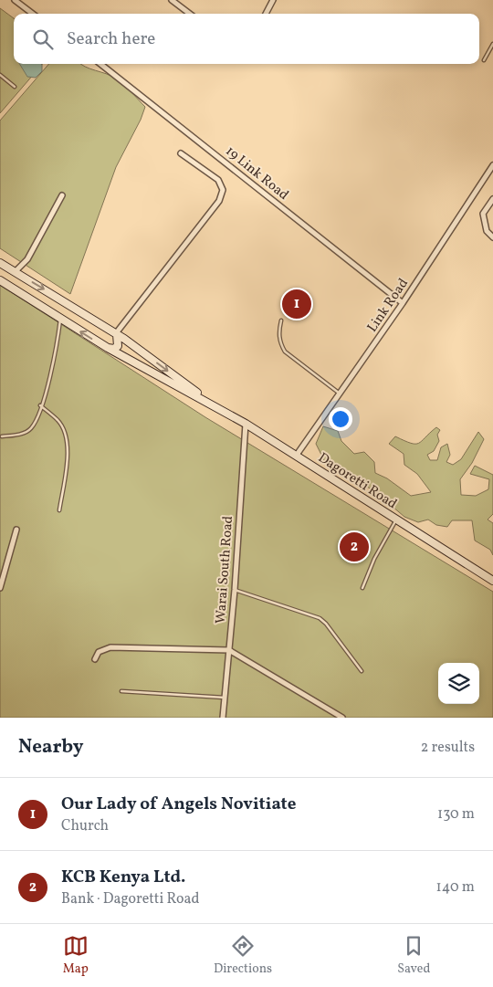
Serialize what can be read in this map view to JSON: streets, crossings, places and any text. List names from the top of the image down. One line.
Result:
{"streets":{"main road":["Dagoretti Road"],"street":["19 Link Road","Link Road","Warai South Road"]},"crossings":[["19 Link Road","Link Road"],["Link Road","Dagoretti Road"],["Dagoretti Road","Warai South Road"]],"page":{"search":"Search here","pins":["1","2"],"heading":["Nearby","2 results"],"list":[{"mark":"1","name":"Our Lady of Angels Novitiate","note":"Church","value":"130 m"},{"mark":"2","name":"KCB Kenya Ltd.","note":"Bank · Dagoretti Road","value":"140 m"}],"nav":["Map","Directions","Saved"]}}
